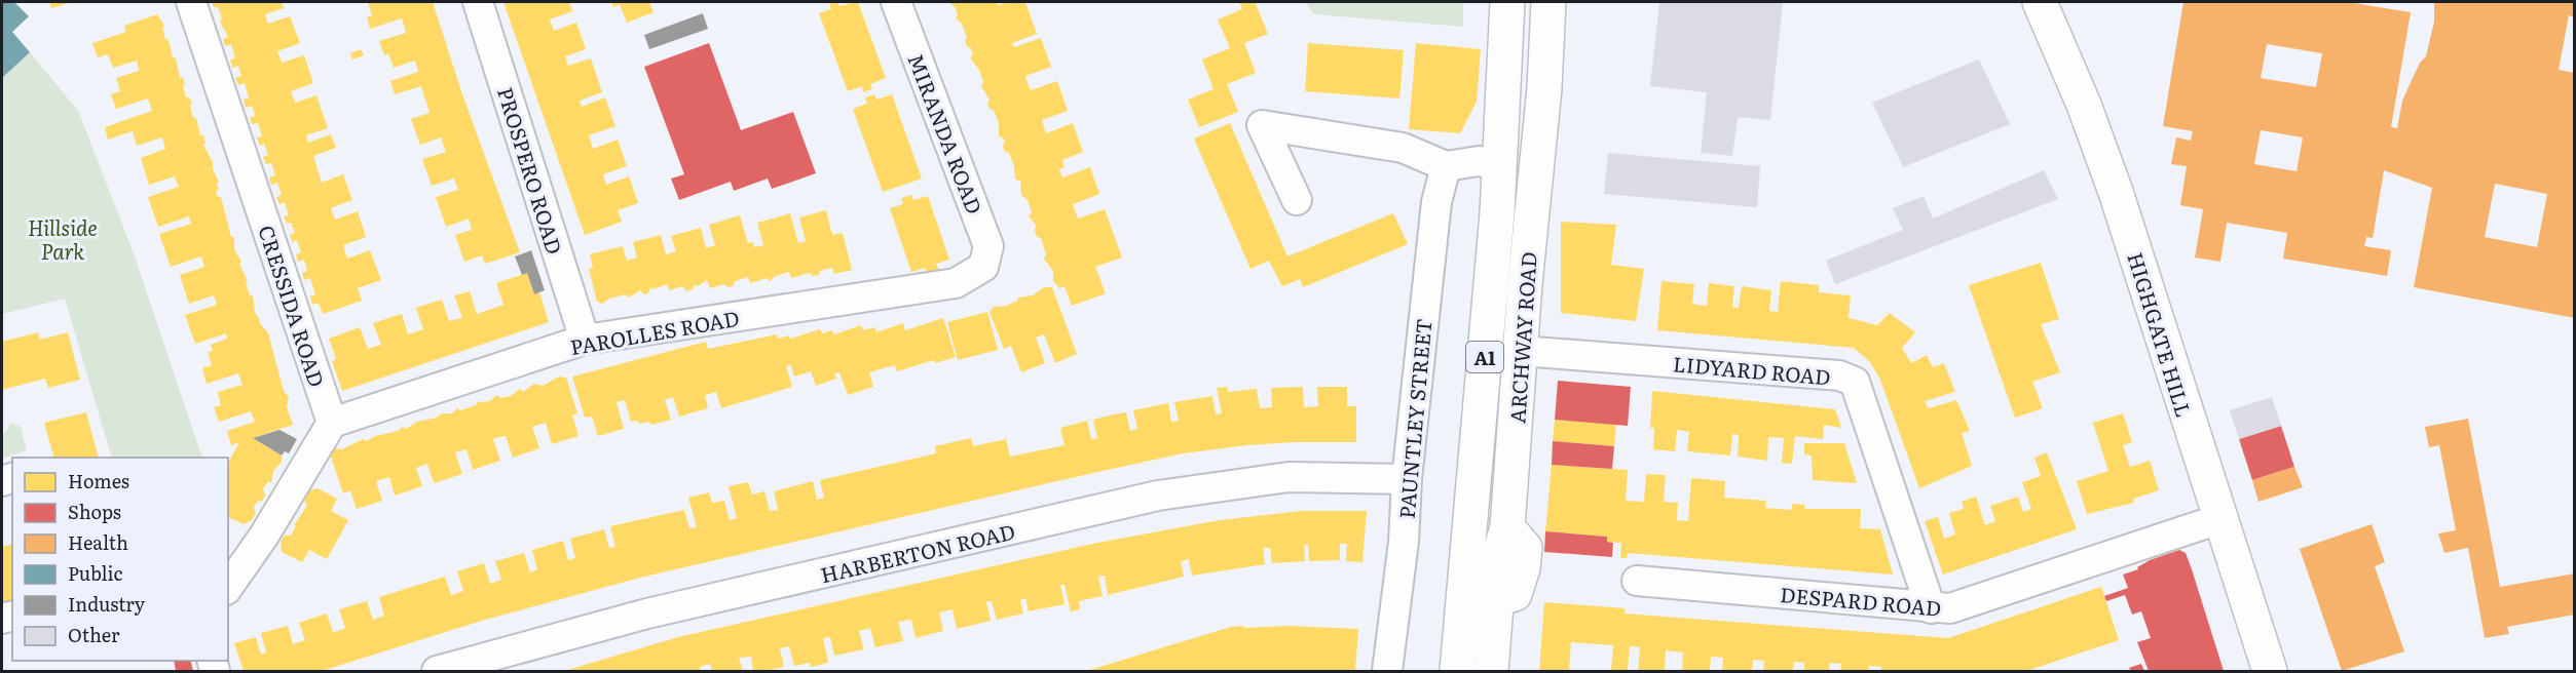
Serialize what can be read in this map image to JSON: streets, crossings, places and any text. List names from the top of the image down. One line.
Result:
{"streets":{"main road":["HIGHGATE HILL","ARCHWAY ROAD","A1"],"street":["MIRANDA ROAD","PROSPERO ROAD","CRESSIDA ROAD","PAROLLES ROAD","LIDYARD ROAD","PAUNTLEY STREET","HARBERTON ROAD","DESPARD ROAD"]},"crossings":[["MIRANDA ROAD","PAROLLES ROAD"],["PROSPERO ROAD","PAROLLES ROAD"],["CRESSIDA ROAD","PAROLLES ROAD"],["HIGHGATE HILL","DESPARD ROAD"],["ARCHWAY ROAD","LIDYARD ROAD"],["LIDYARD ROAD","DESPARD ROAD"],["PAUNTLEY STREET","HARBERTON ROAD"]],"parks":["Hillside Park"],"legend":["Homes","Shops","Health","Public","Industry","Other"]}
